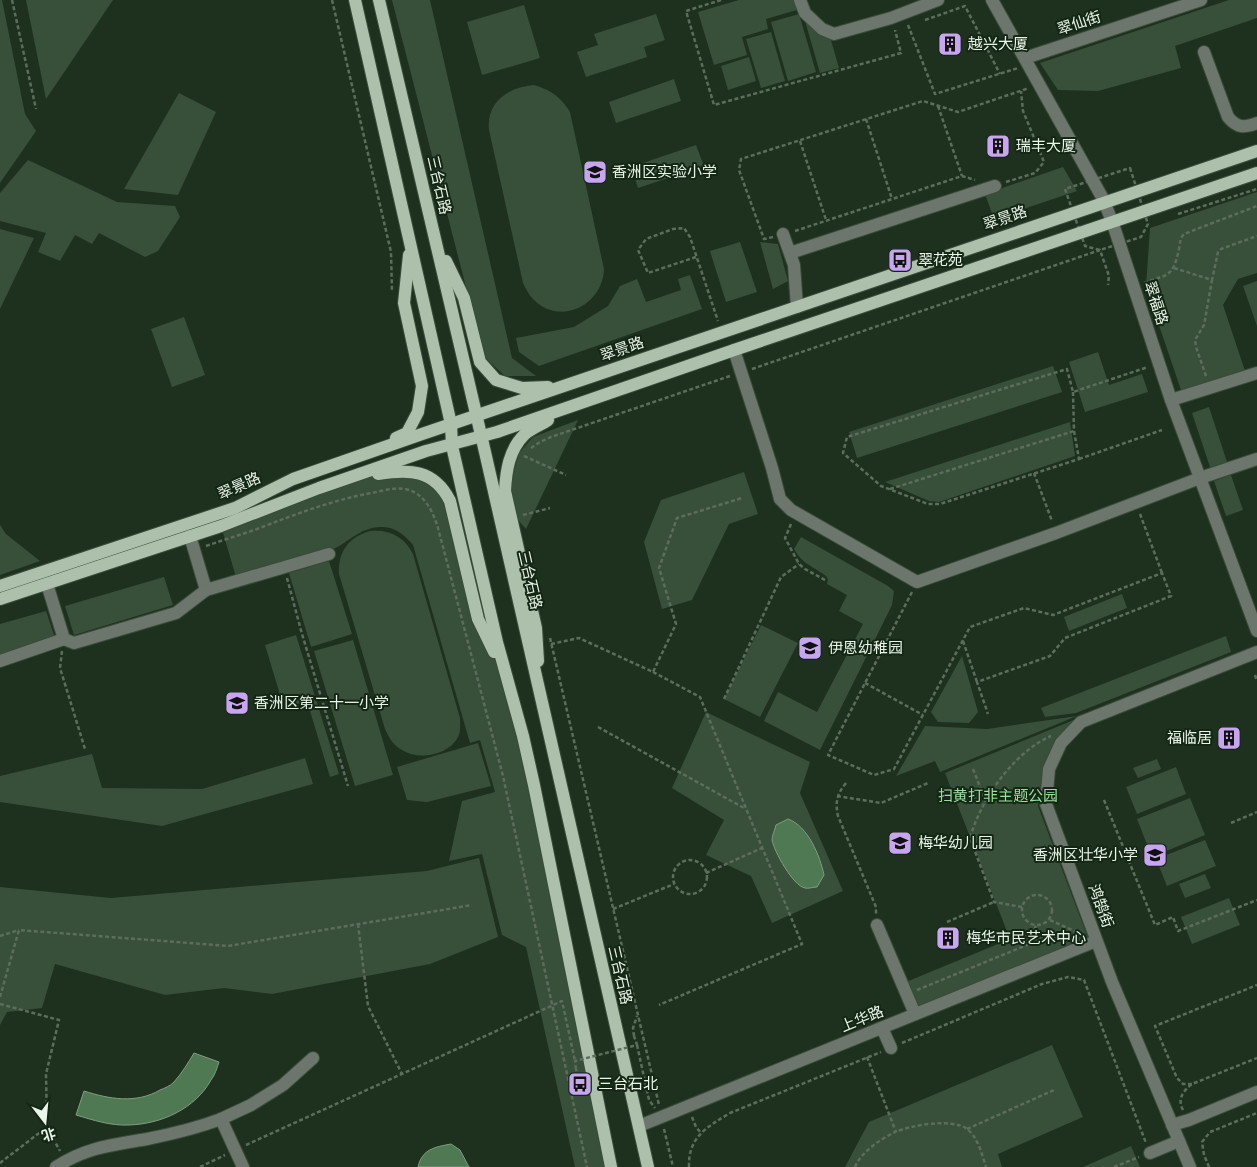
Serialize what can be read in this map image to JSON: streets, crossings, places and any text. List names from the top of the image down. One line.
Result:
{"streets":{"main road":["三台石路","翠景路"],"street":["翠仙街","翠福路","鸿鹄街","上华路"]},"crossings":[["翠仙街","翠福路"],["三台石路","翠景路"],["三台石路","上华路"],["翠景路","翠福路"],["鸿鹄街","上华路"]],"parks":["扫黄打非主题公园"],"places":{"building":["越兴大厦","瑞丰大厦","福临居","梅华市民艺术中心"],"school or university":["香洲区实验小学","伊恩幼稚园","香洲区第二十一小学","梅华幼儿园","香洲区壮华小学"],"bus stop":["翠花苑","三台石北"]},"north":"bottom"}
